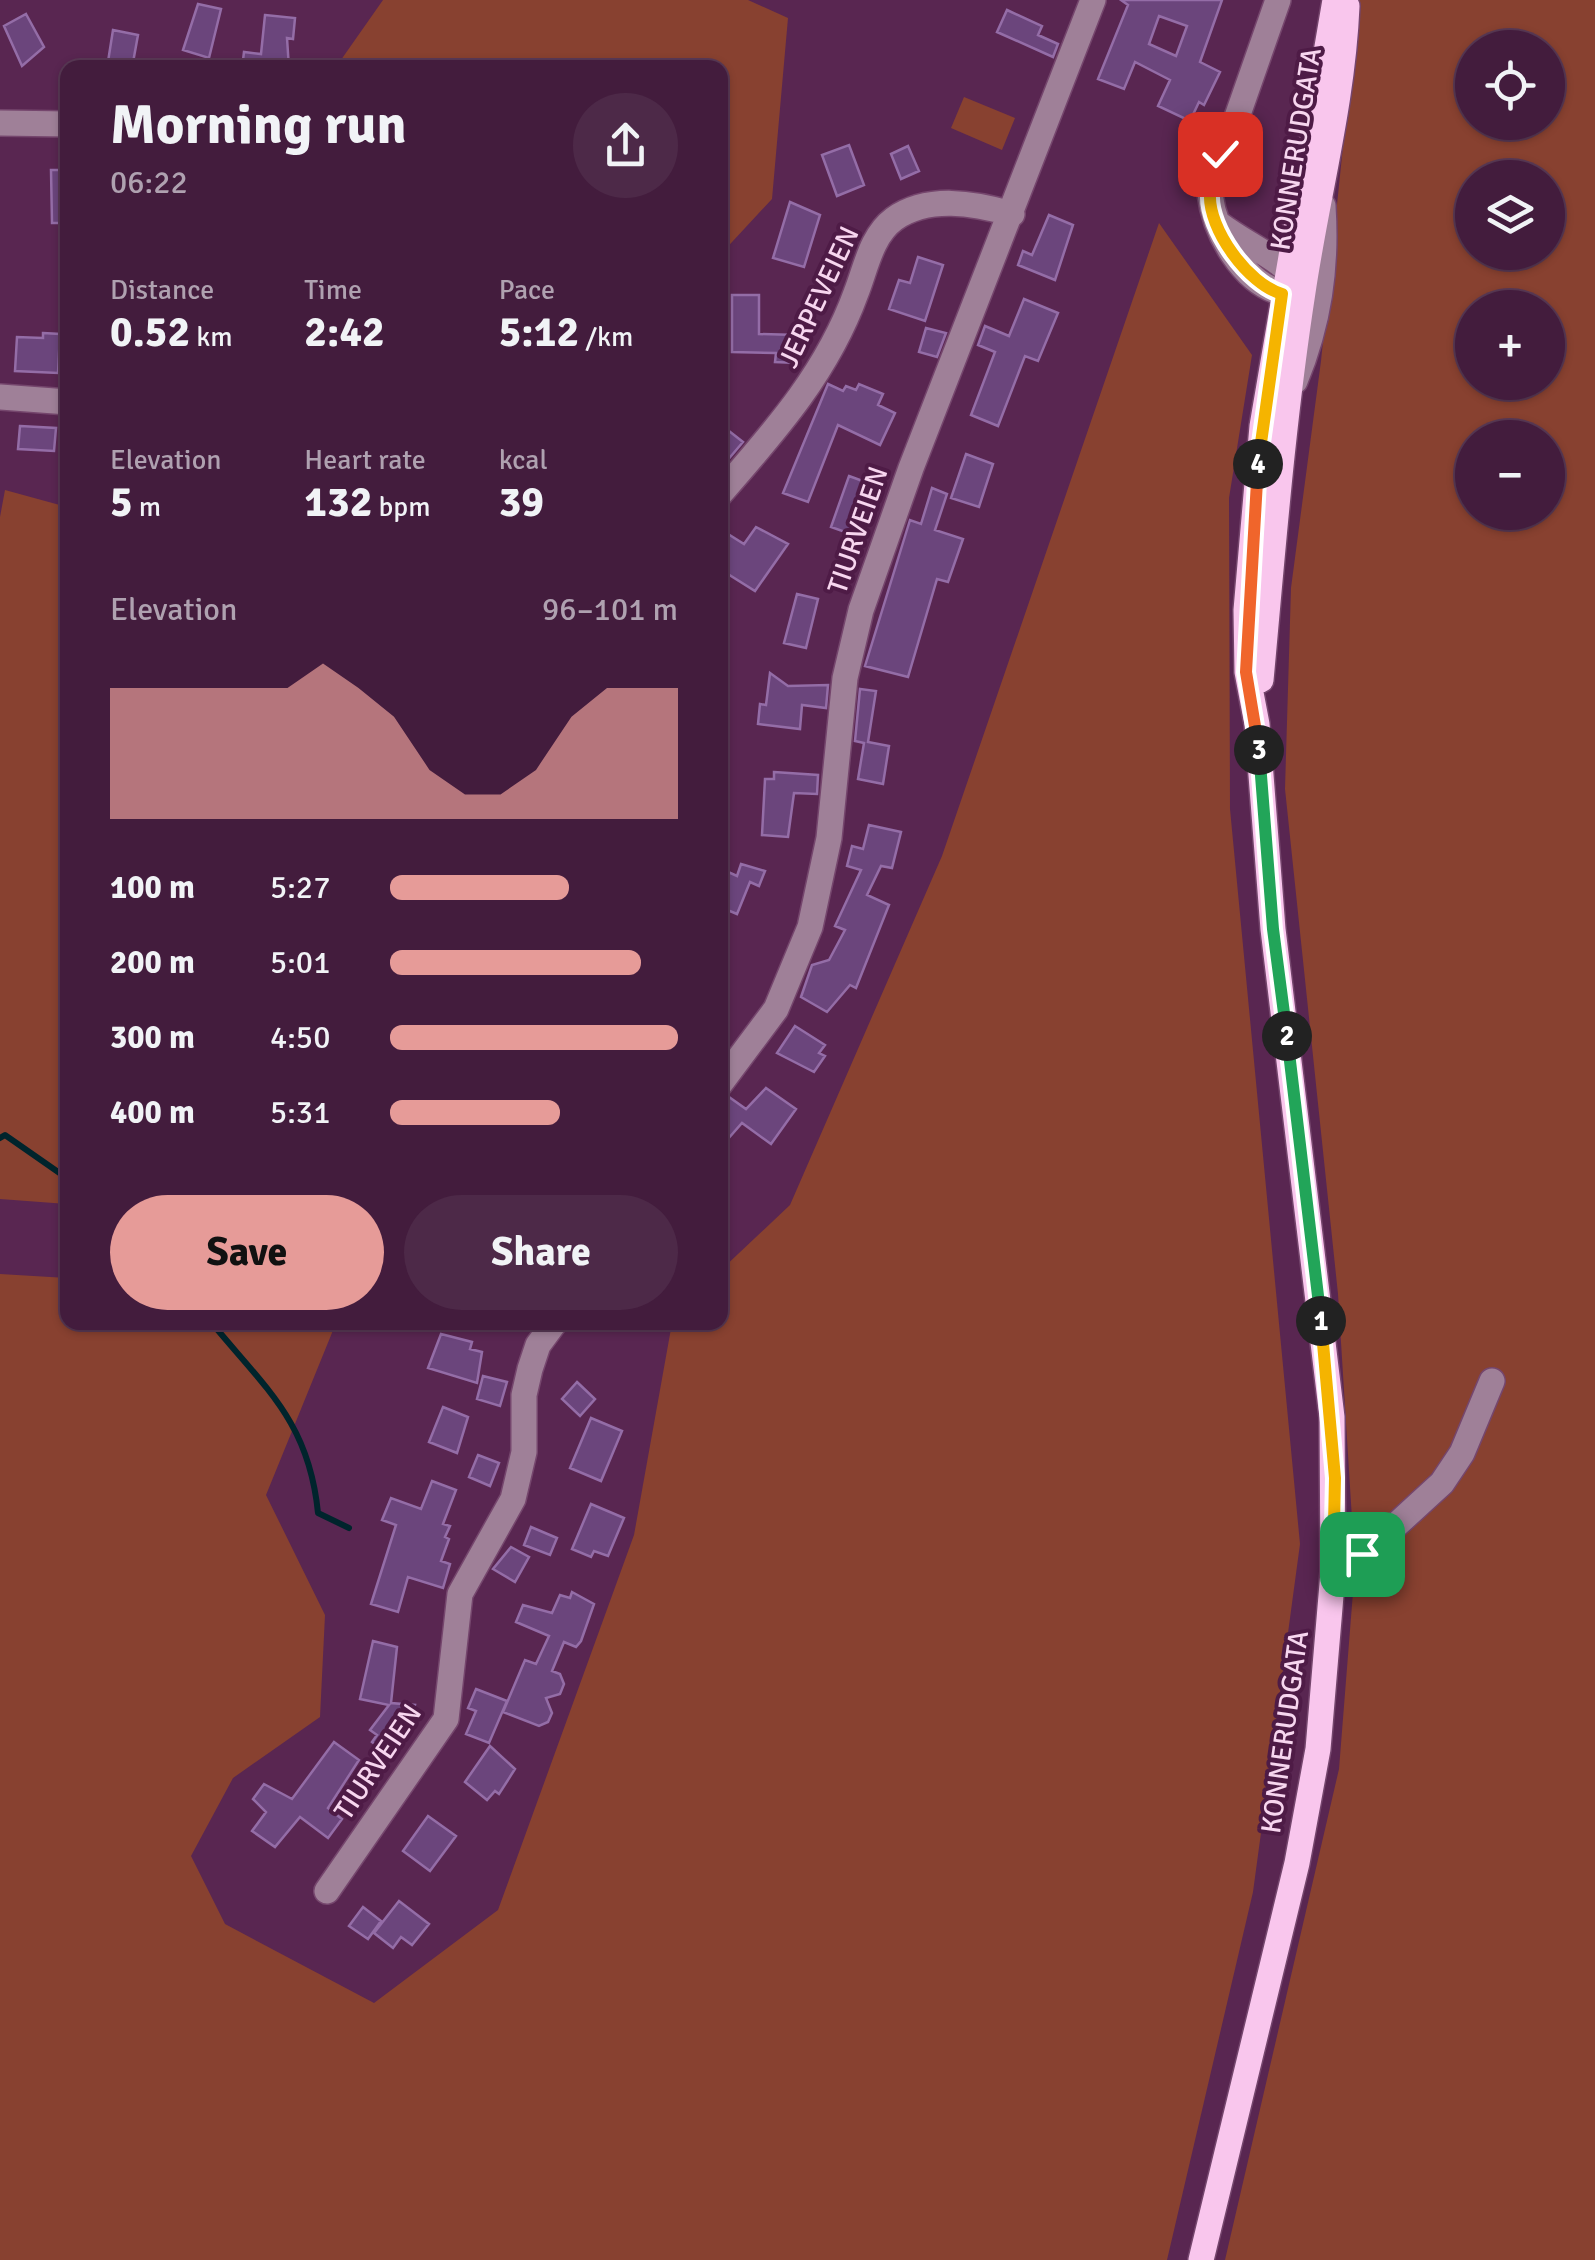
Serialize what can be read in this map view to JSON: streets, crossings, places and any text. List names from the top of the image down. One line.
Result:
{"streets":{"main road":["KONNERUDGATA"],"street":["JERPEVEIEN","TIURVEIEN"]},"crossings":[["JERPEVEIEN","TIURVEIEN"]],"page":{"map_buttons":["+","−"],"heading":["Morning run","06:22"],"stats":[["Distance","0.52 km"],["Time","2:42"],["Pace","5:12 /km"],["Elevation","5 m"],["Heart rate","132 bpm"],["kcal","39"]],"pins":["4","3","2","1"],"chart":["Elevation","96–101 m"],"list":[{"name":"100 m","note":"5:27"},{"name":"200 m","note":"5:01"},{"name":"300 m","note":"4:50"},{"name":"400 m","note":"5:31"}],"buttons":["Save","Share"]}}
